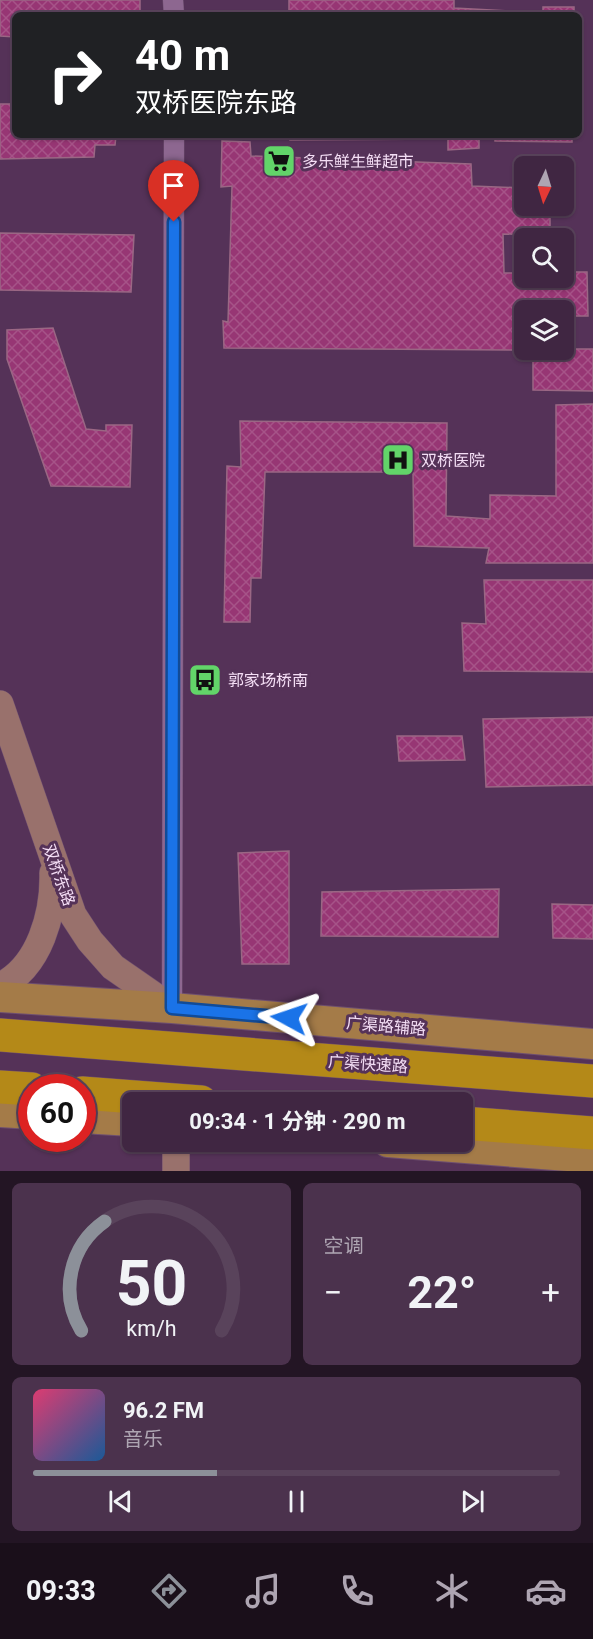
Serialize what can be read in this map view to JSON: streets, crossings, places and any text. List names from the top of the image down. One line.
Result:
{"streets":{"highway":["广渠快速路"],"main road":["广渠路辅路"],"street":["双桥东路"]},"crossings":[["双桥东路","广渠路辅路"]],"places":{"supermarket":["多乐鲜生鲜超市"],"hospital":["双桥医院"],"bus stop":["郭家场桥南"]},"north":"bottom","page":{"turn":["40 m","双桥医院东路"],"limit":"60","trip":"09:34 · 1 分钟 · 290 m","tile":"空调","heat":["−","22°","+"],"song":["96.2 FM","音乐"],"tabs":"09:33","gauge":["50","km/h"]}}
